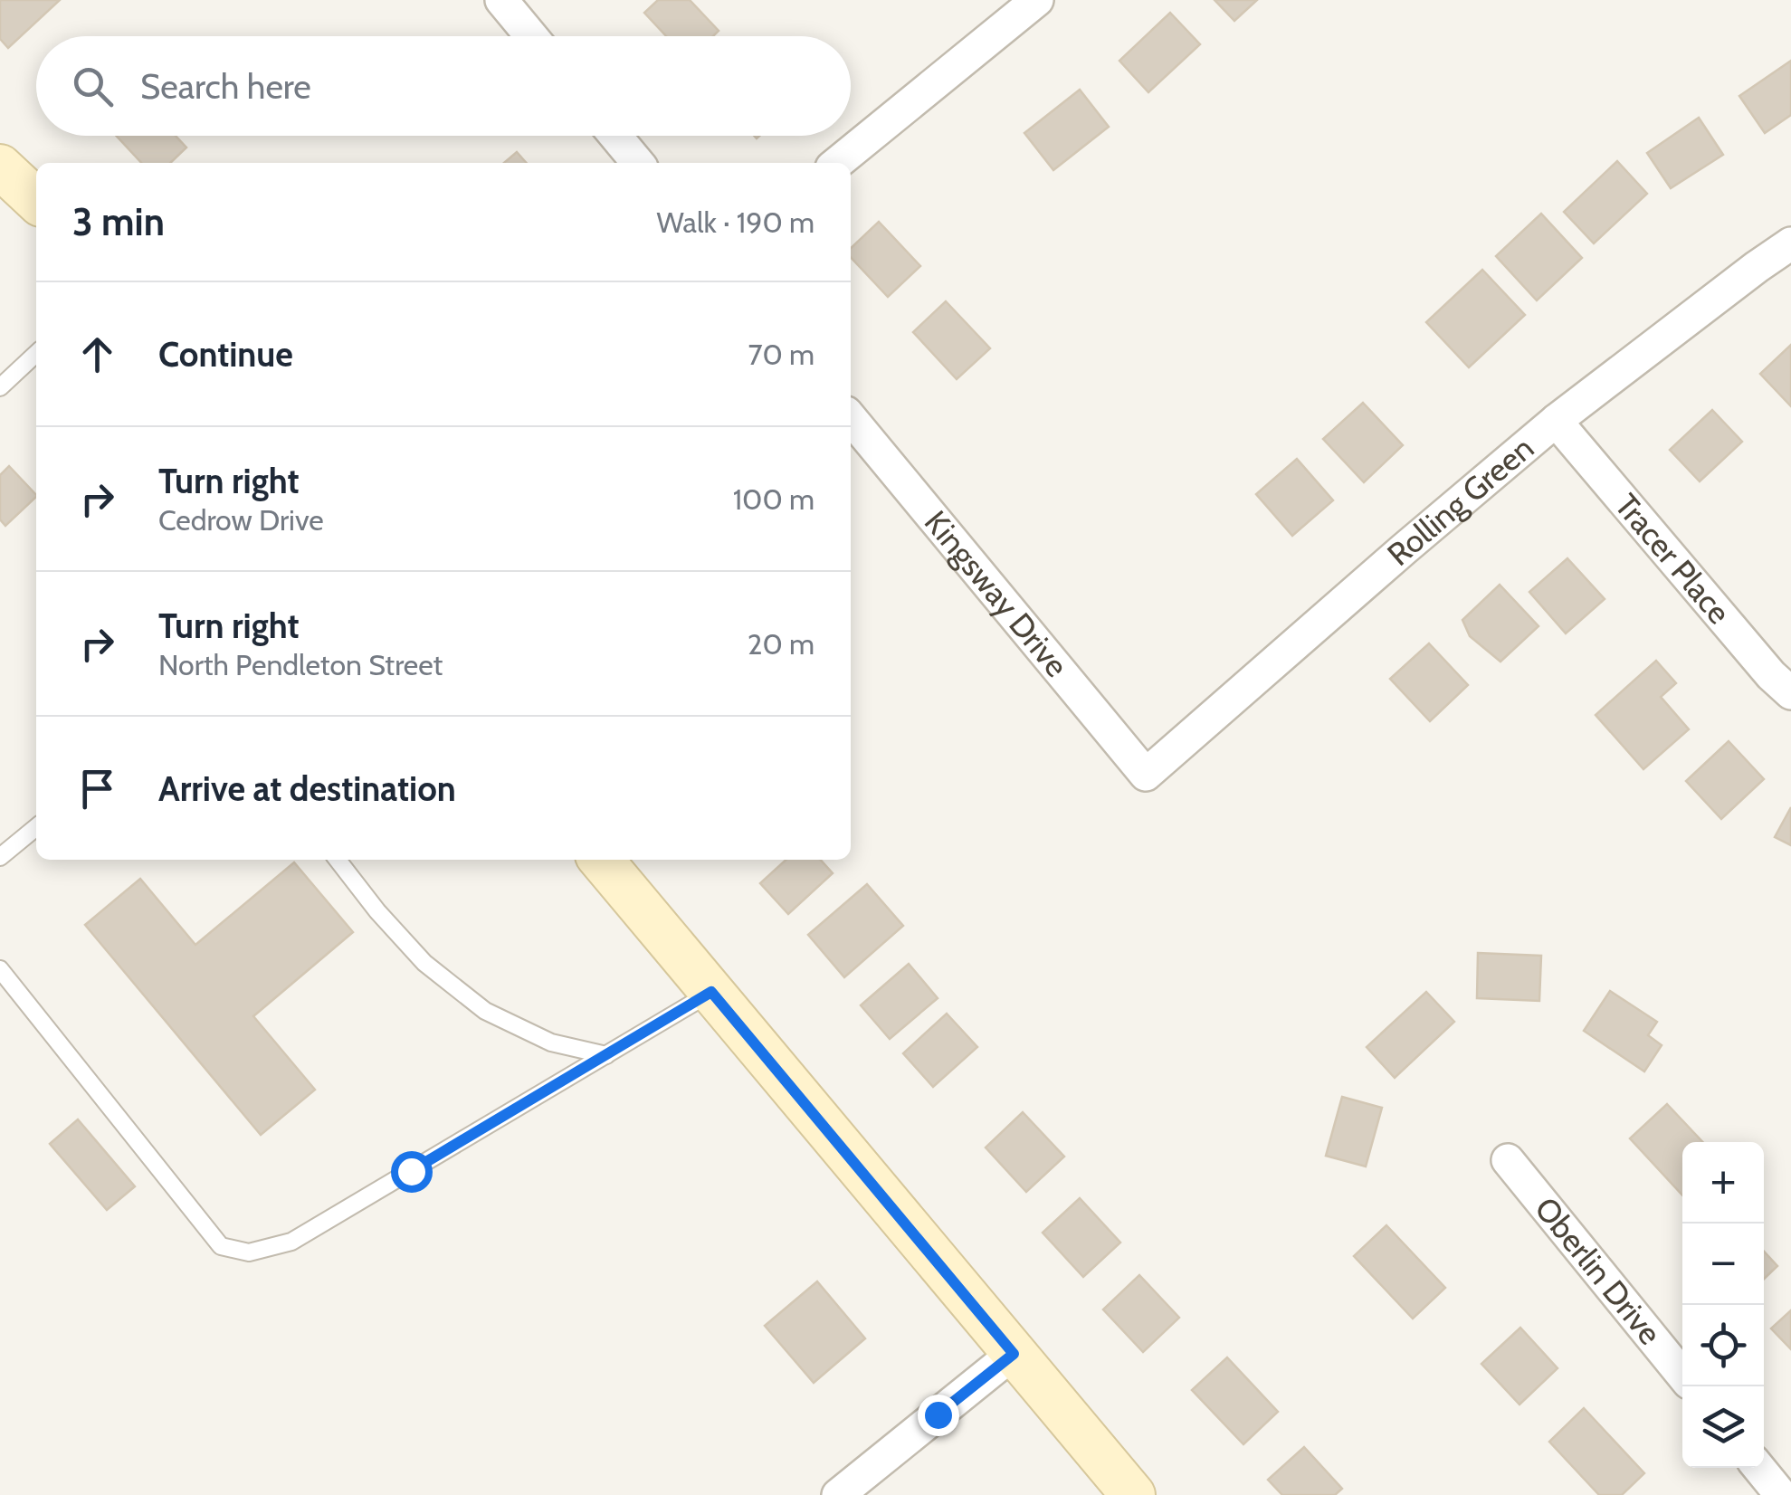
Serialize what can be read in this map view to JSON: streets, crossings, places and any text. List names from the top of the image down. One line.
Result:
{"streets":{"street":["Rolling Green","Tracer Place","Kingsway Drive","Oberlin Drive"]},"crossings":[["Rolling Green","Tracer Place"],["Rolling Green","Kingsway Drive"]],"page":{"search":"Search here","heading":["3 min","Walk · 190 m"],"list":[["Continue","70 m"],["Turn right","Cedrow Drive","100 m"],["Turn right","North Pendleton Street","20 m"],"Arrive at destination"],"map_buttons":["+","−"]}}
